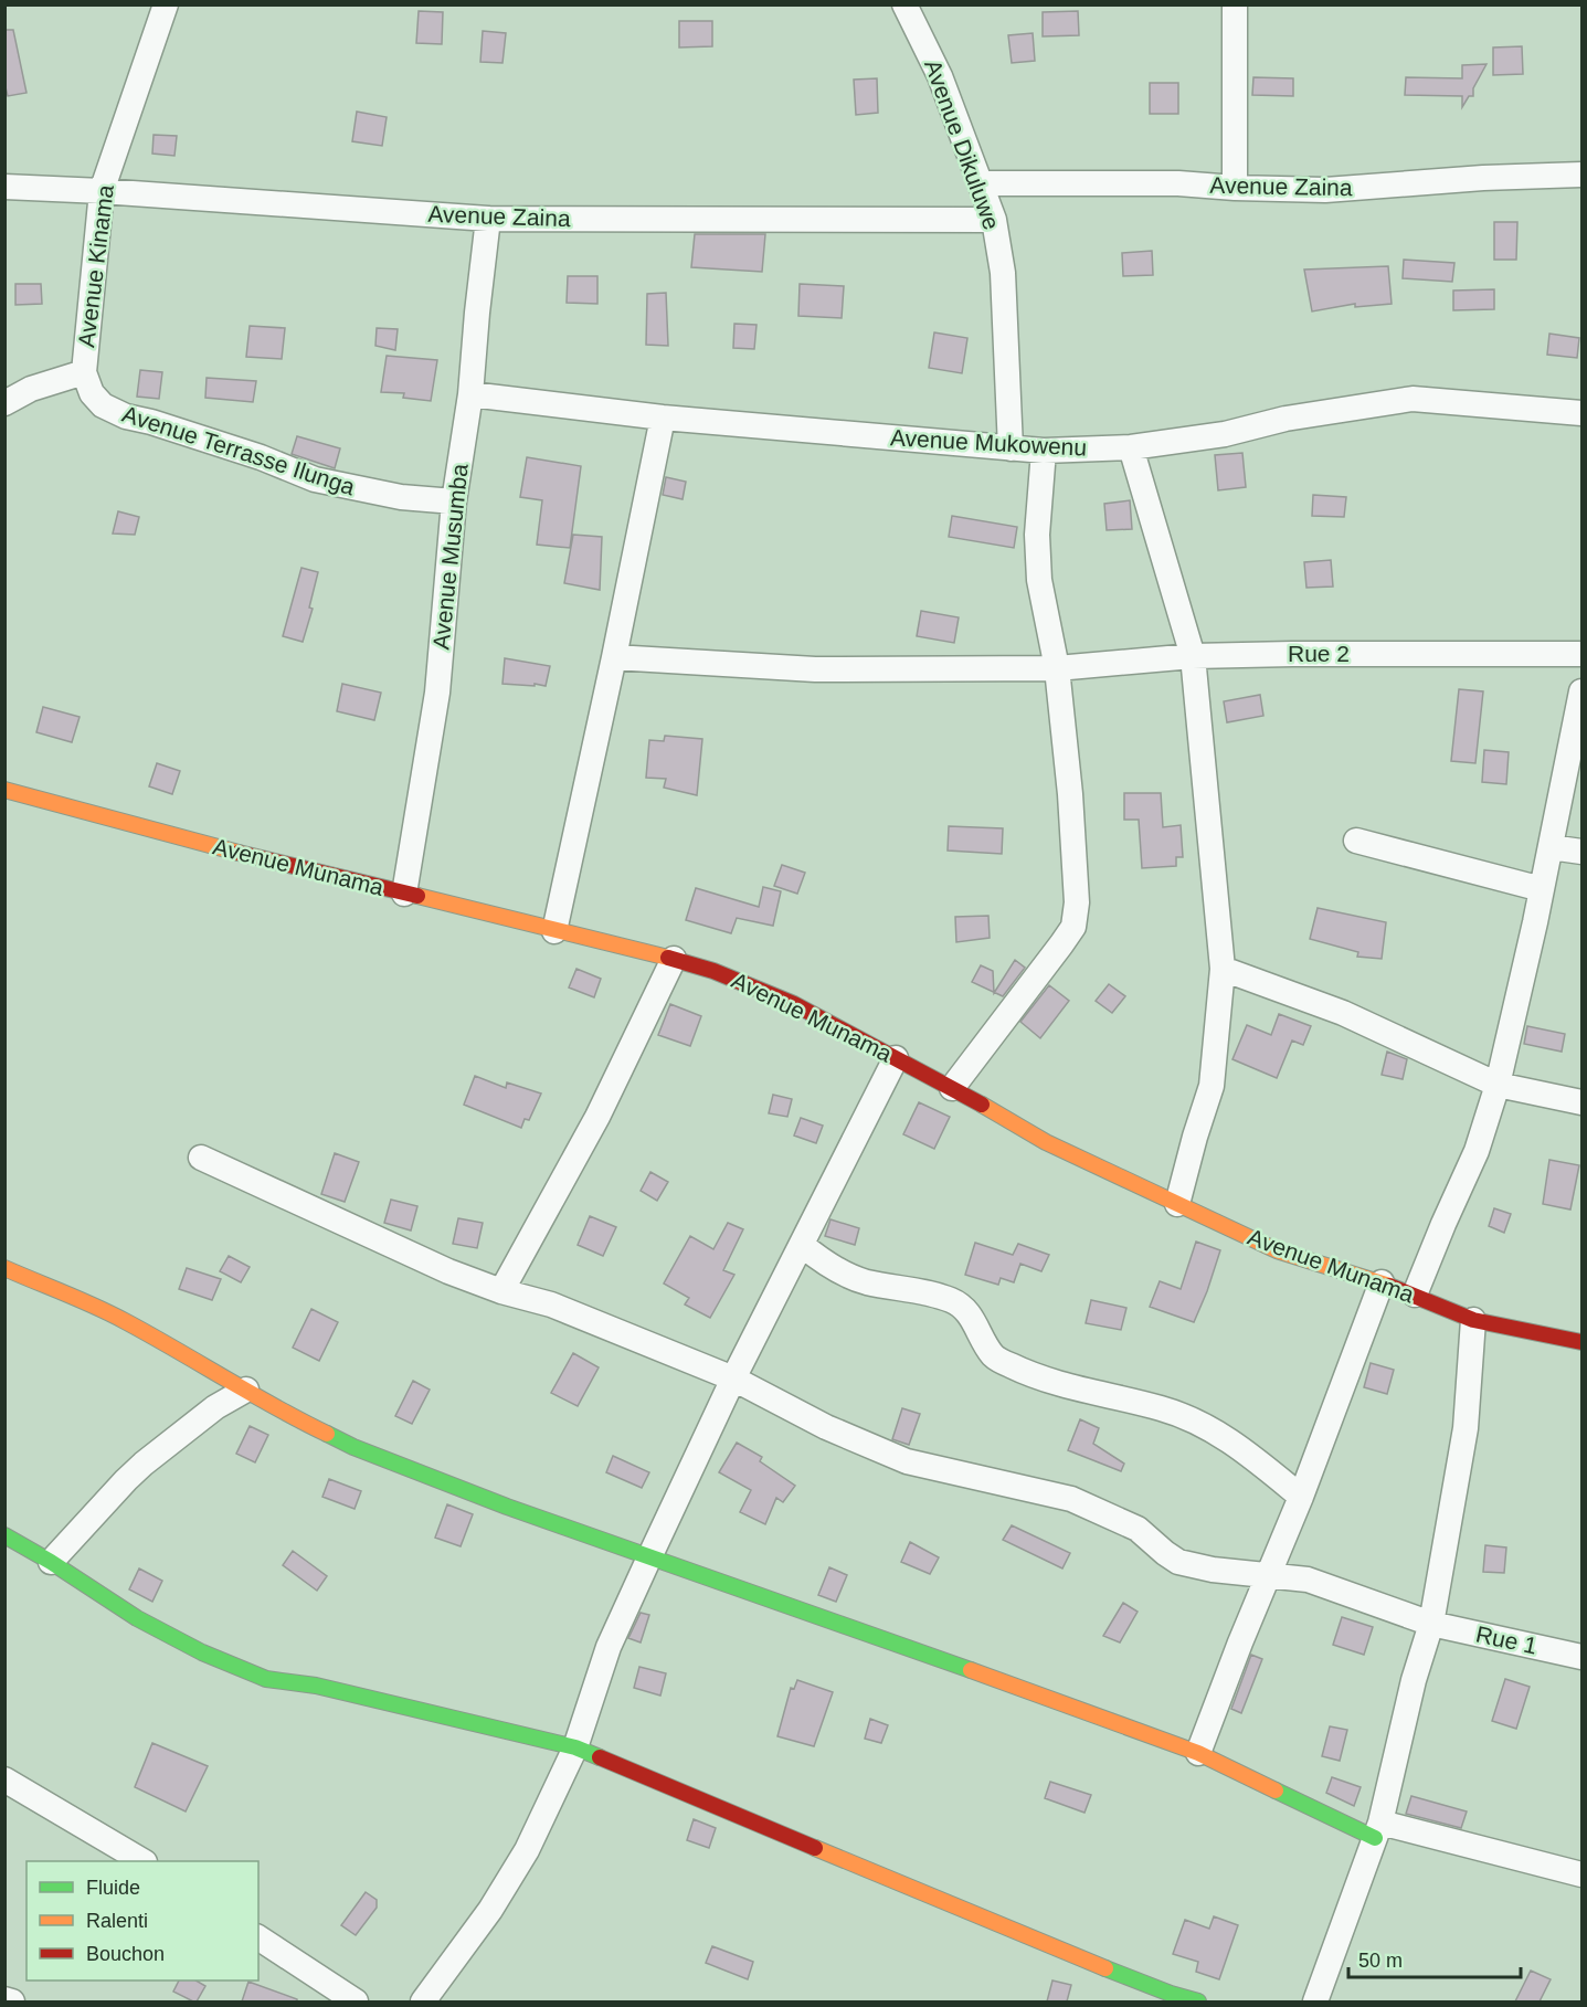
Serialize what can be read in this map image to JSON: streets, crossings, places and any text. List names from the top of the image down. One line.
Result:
{"streets":{"street":["Avenue Dikuluwe","Avenue Zaina","Avenue Kinama","Avenue Mukowenu","Avenue Terrasse Ilunga","Avenue Musumba","Rue 2","Avenue Munama","Rue 1"]},"crossings":[["Avenue Dikuluwe","Avenue Zaina"],["Avenue Dikuluwe","Avenue Mukowenu"],["Avenue Zaina","Avenue Kinama"],["Avenue Zaina","Avenue Musumba"],["Avenue Kinama","Avenue Terrasse Ilunga"],["Avenue Mukowenu","Avenue Musumba"],["Avenue Terrasse Ilunga","Avenue Musumba"],["Avenue Musumba","Avenue Munama"]],"legend":["Fluide","Ralenti","Bouchon"],"scale_bar":"50 m"}
